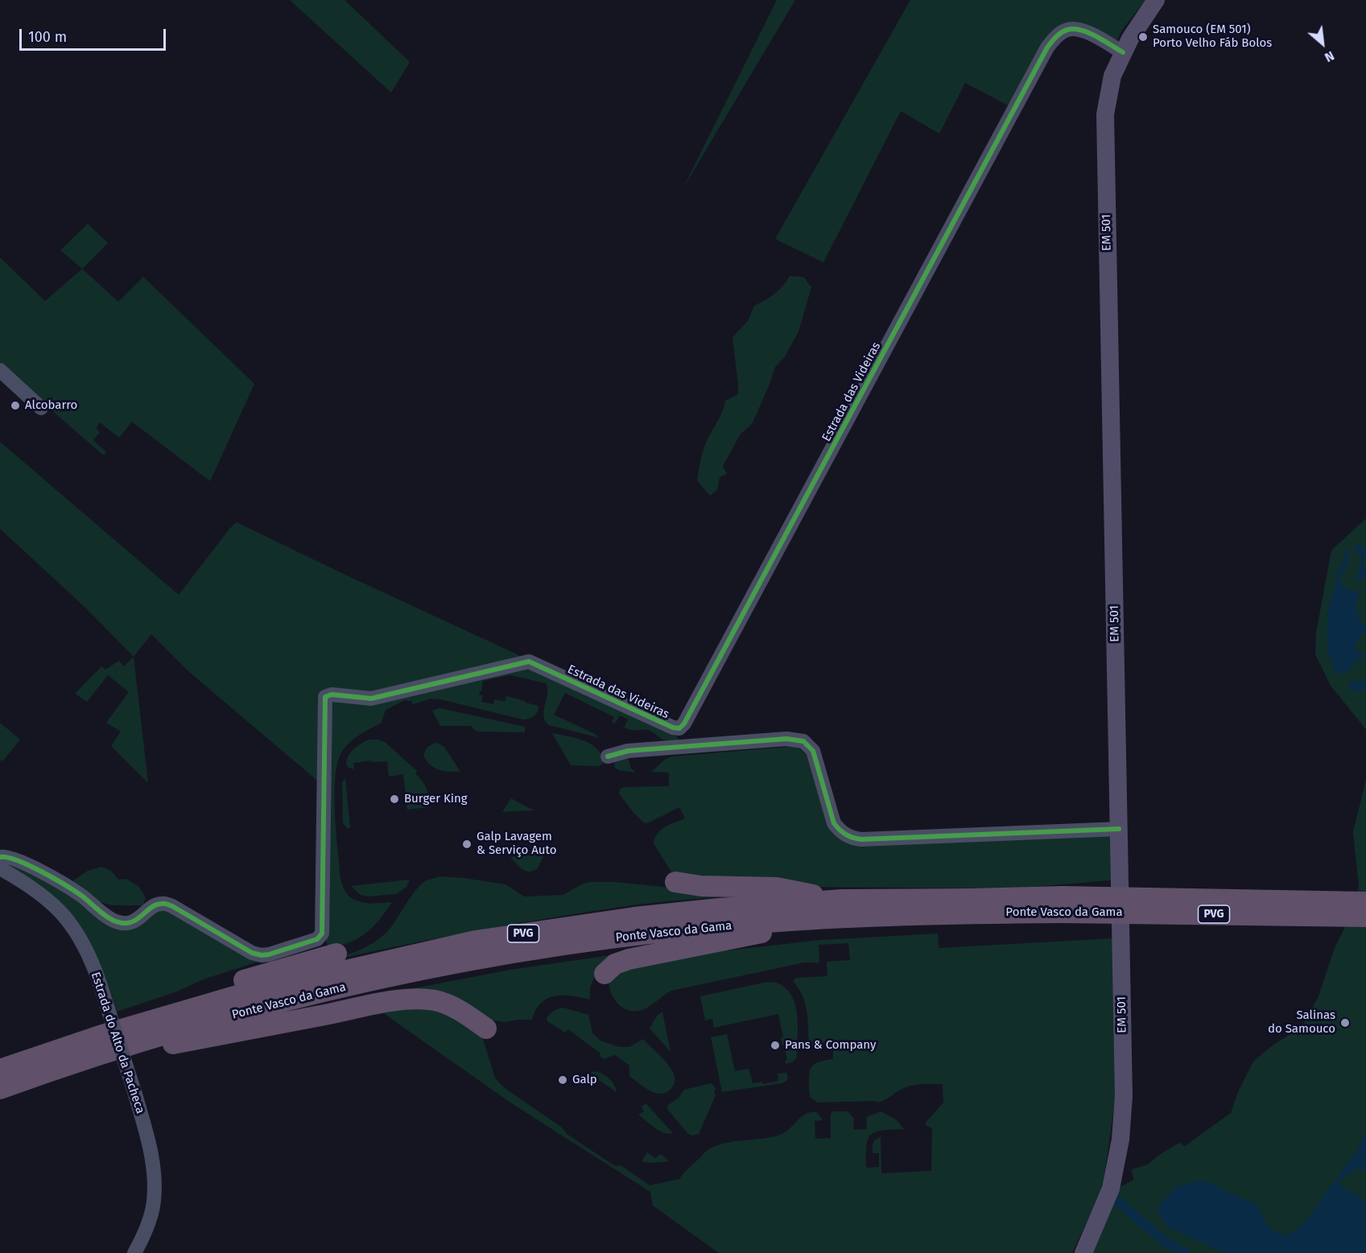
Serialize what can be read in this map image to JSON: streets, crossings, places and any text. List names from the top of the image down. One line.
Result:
{"streets":{"highway":["Ponte Vasco da Gama","PVG"],"main road":["EM 501"],"street":["Estrada das Videiras","Estrada do Alto da Pacheca"]},"crossings":[["EM 501","Estrada das Videiras"]],"places":["Samouco (EM 501) Porto Velho Fáb Bolos","Alcobarro","Burger King","Galp Lavagem & Serviço Auto","Salinas do Samouco","Pans & Company","Galp"],"scale_bar":"100 m","north":"bottom right"}
